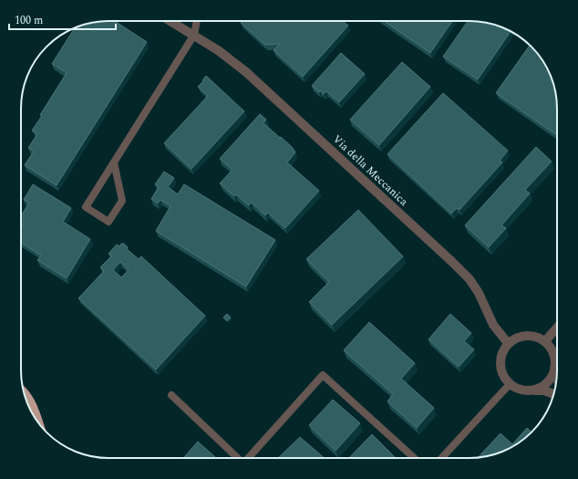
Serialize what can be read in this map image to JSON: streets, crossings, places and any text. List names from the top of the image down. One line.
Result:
{"streets":{"street":["Via della Meccanica"]},"scale_bar":"100 m"}
